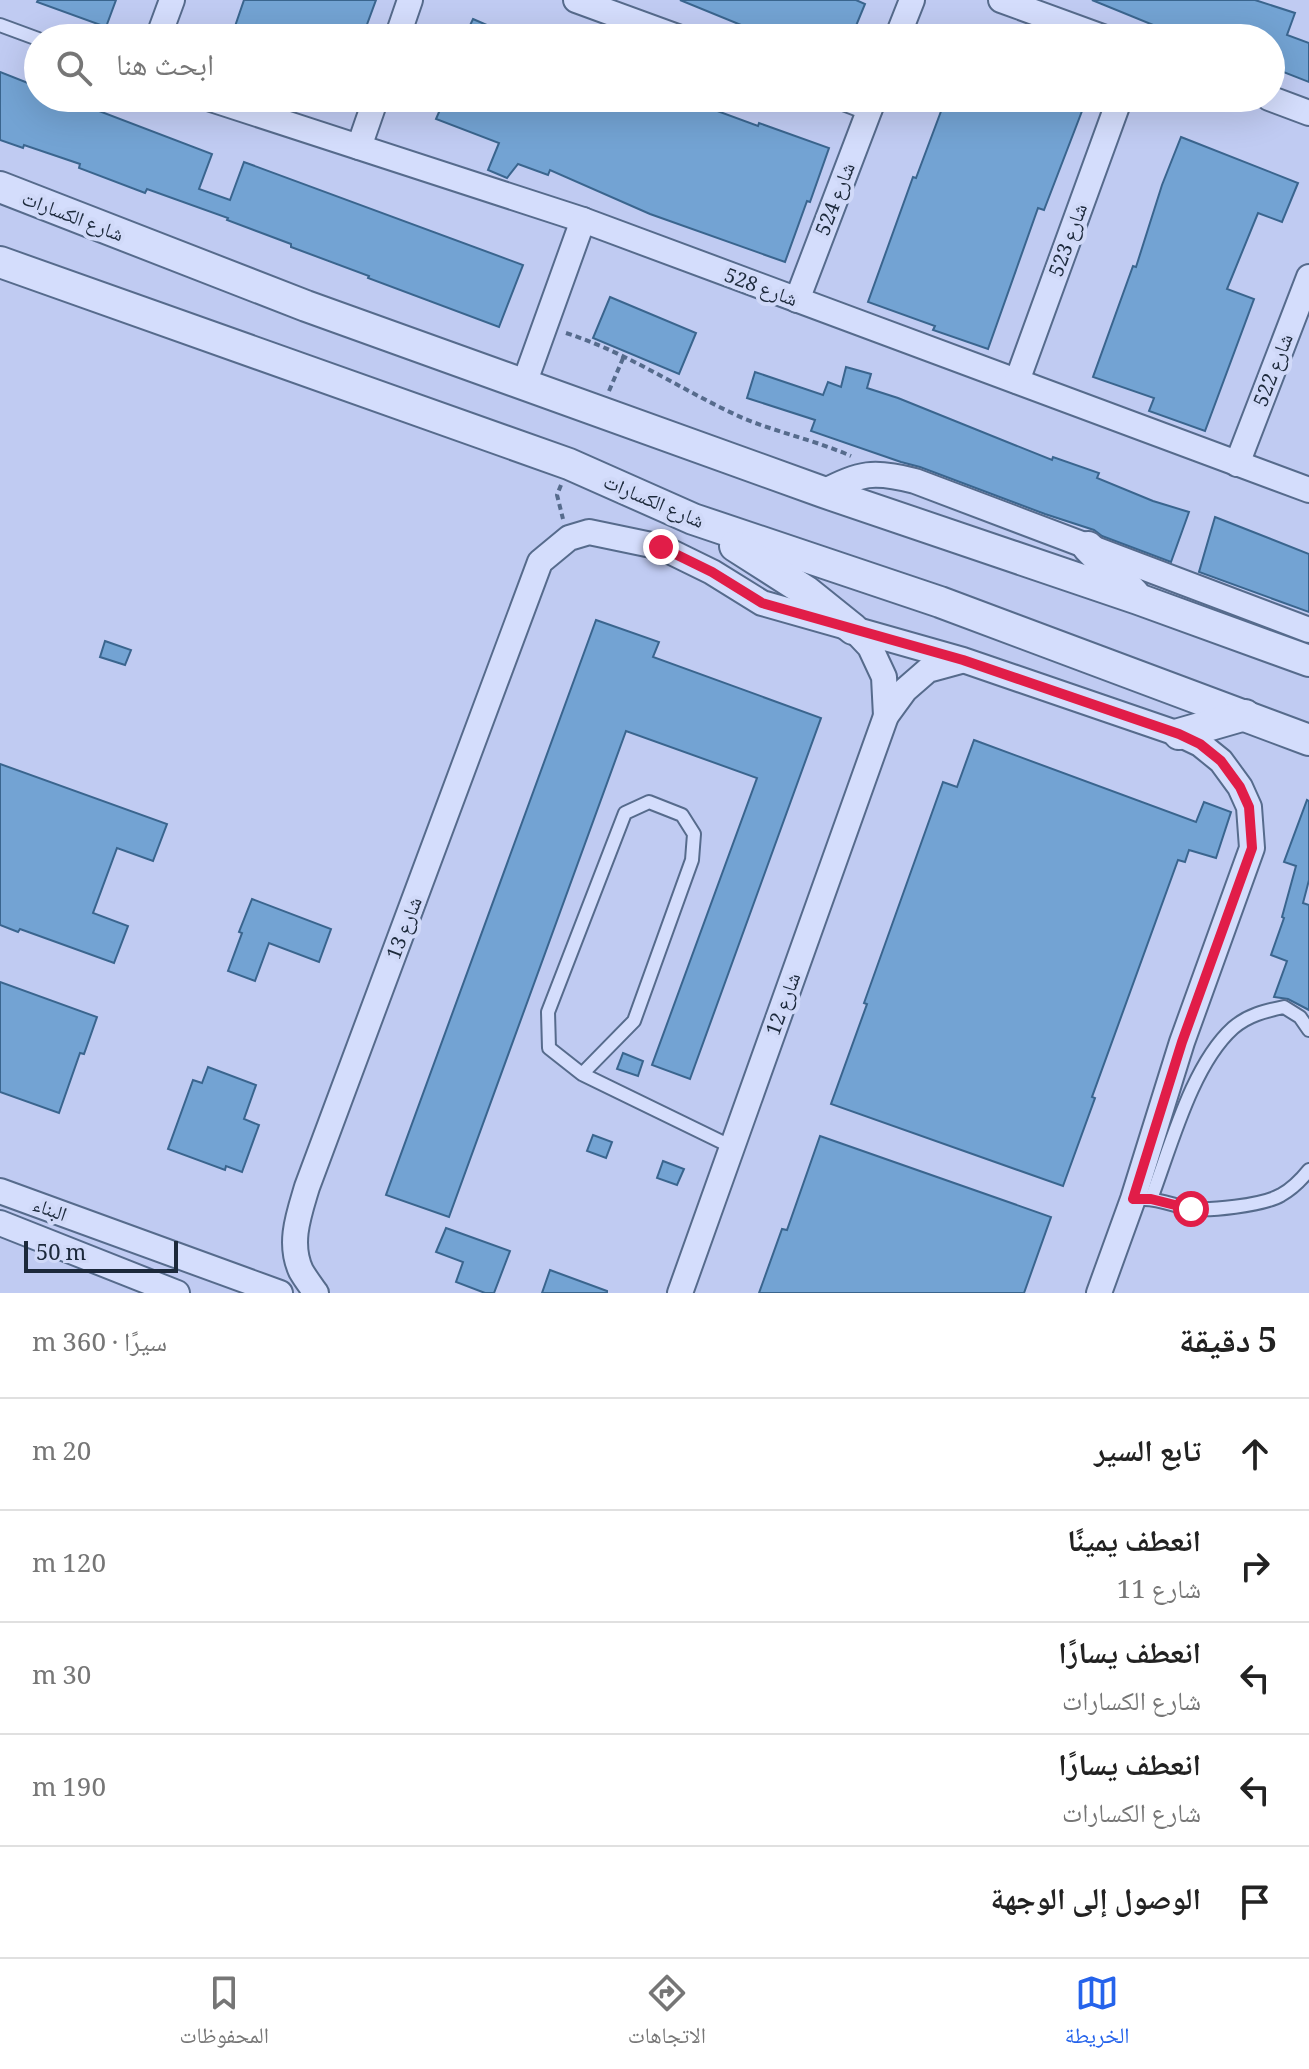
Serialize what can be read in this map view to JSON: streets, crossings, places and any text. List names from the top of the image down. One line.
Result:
{"streets":{"street":["شارع 524","شارع الكسارات","شارع 523","شارع 528","شارع 522","شارع 13","شارع 12","البناء"]},"crossings":[["شارع 524","شارع 528"],["شارع الكسارات","شارع 13"],["شارع الكسارات","شارع 12"],["شارع 523","شارع 528"],["شارع 528","شارع 522"]],"scale_bar":"50 m","page":{"search":"ابحث هنا","scale":"50 m","heading":["5 دقيقة","سيرًا · 360 m"],"list":[["تابع السير","20 m"],["انعطف يمينًا","شارع 11","120 m"],["انعطف يسارًا","شارع الكسارات","30 m"],["انعطف يسارًا","شارع الكسارات","190 m"],"الوصول إلى الوجهة"],"nav":["الخريطة","الاتجاهات","المحفوظات"]}}
